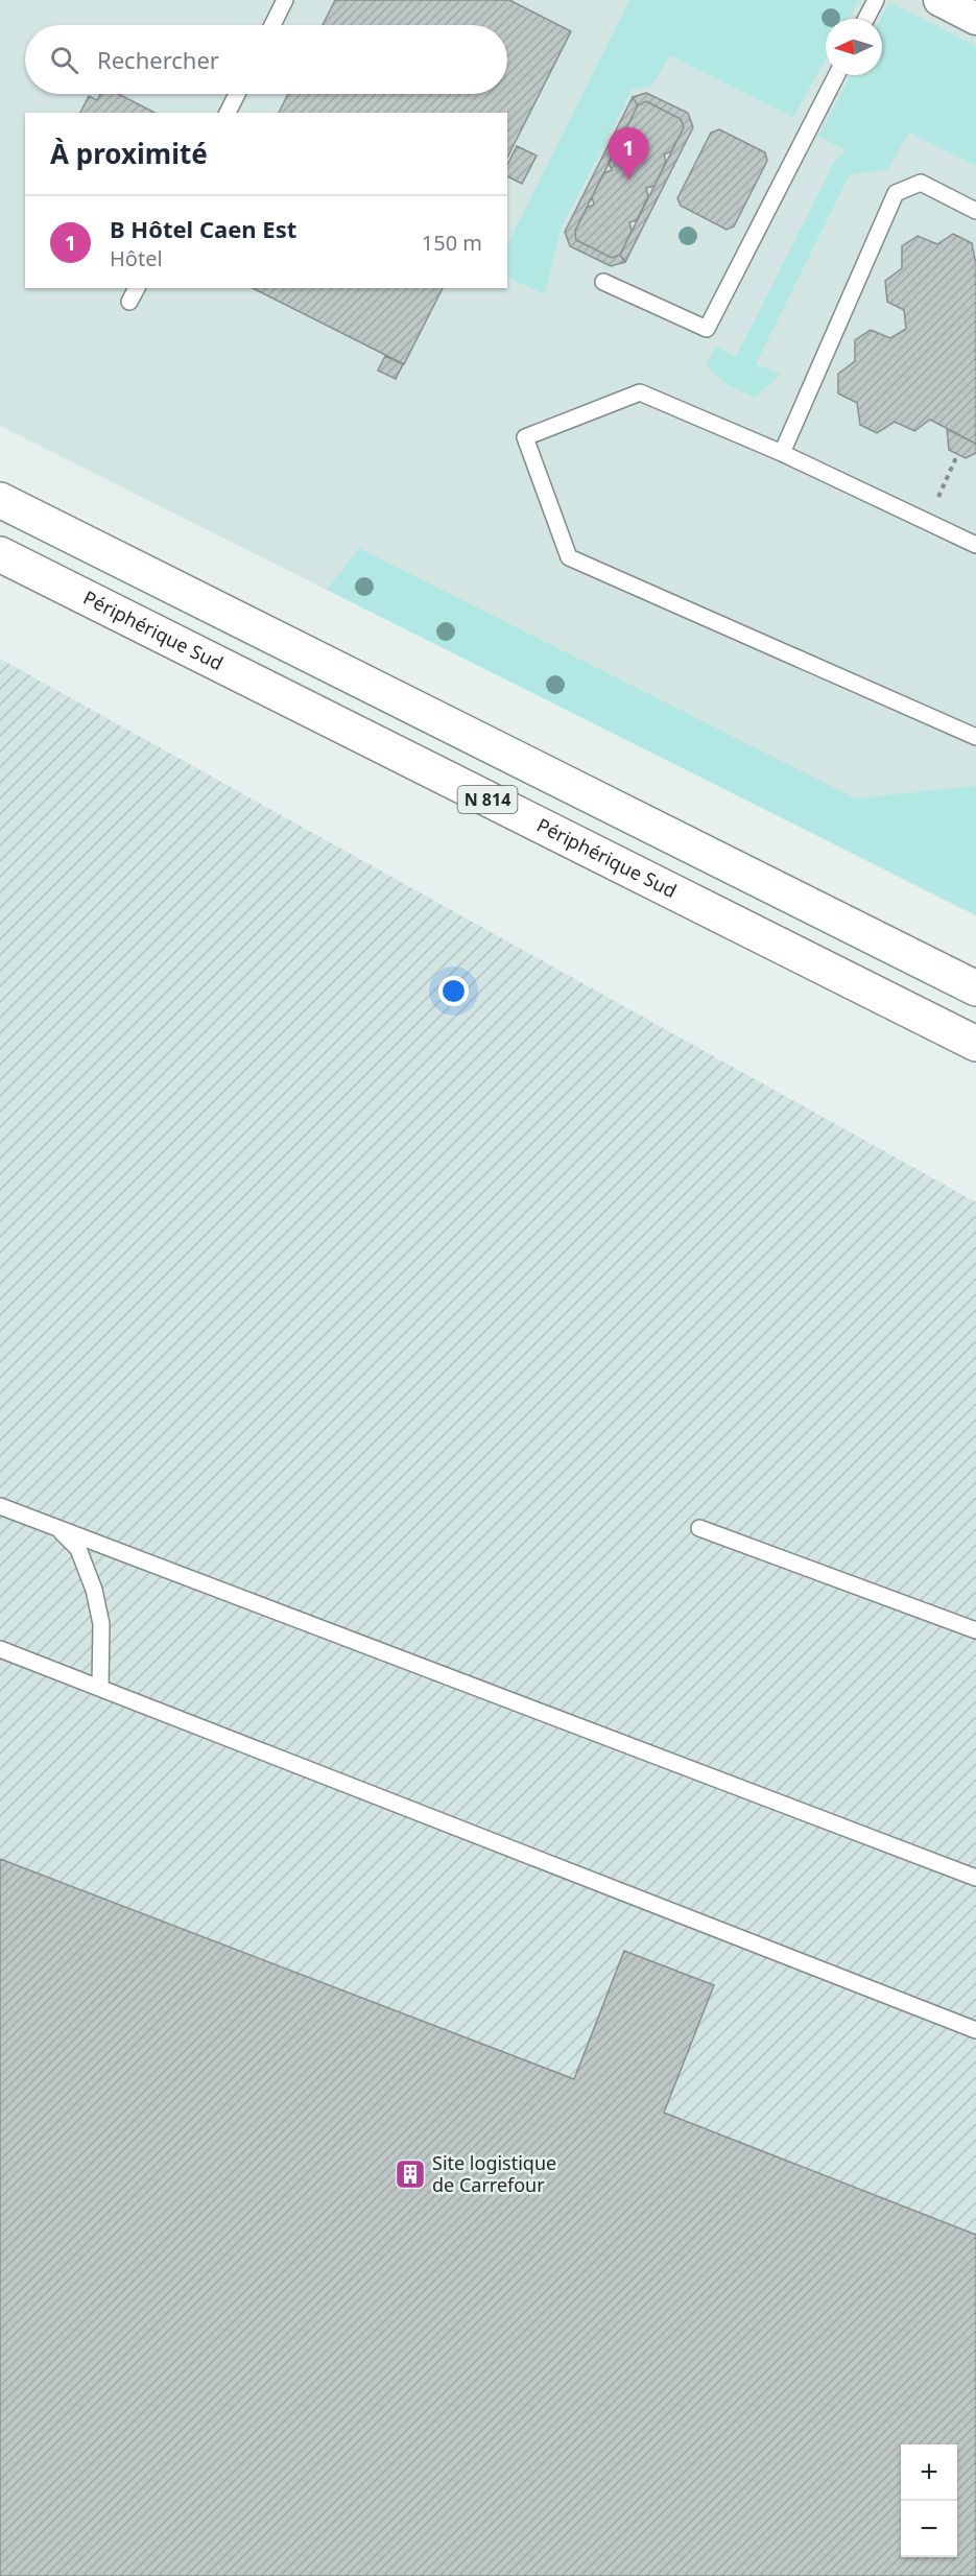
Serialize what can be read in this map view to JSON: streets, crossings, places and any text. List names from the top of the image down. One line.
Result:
{"streets":{"highway":["Périphérique Sud","N 814"]},"places":{"building":["Site logistique de Carrefour"]},"north":"left","page":{"search":"Rechercher","heading":"À proximité","pins":"1","list":[{"mark":"1","name":"B Hôtel Caen Est","note":"Hôtel","value":"150 m"}],"map_buttons":["+","−"]}}
